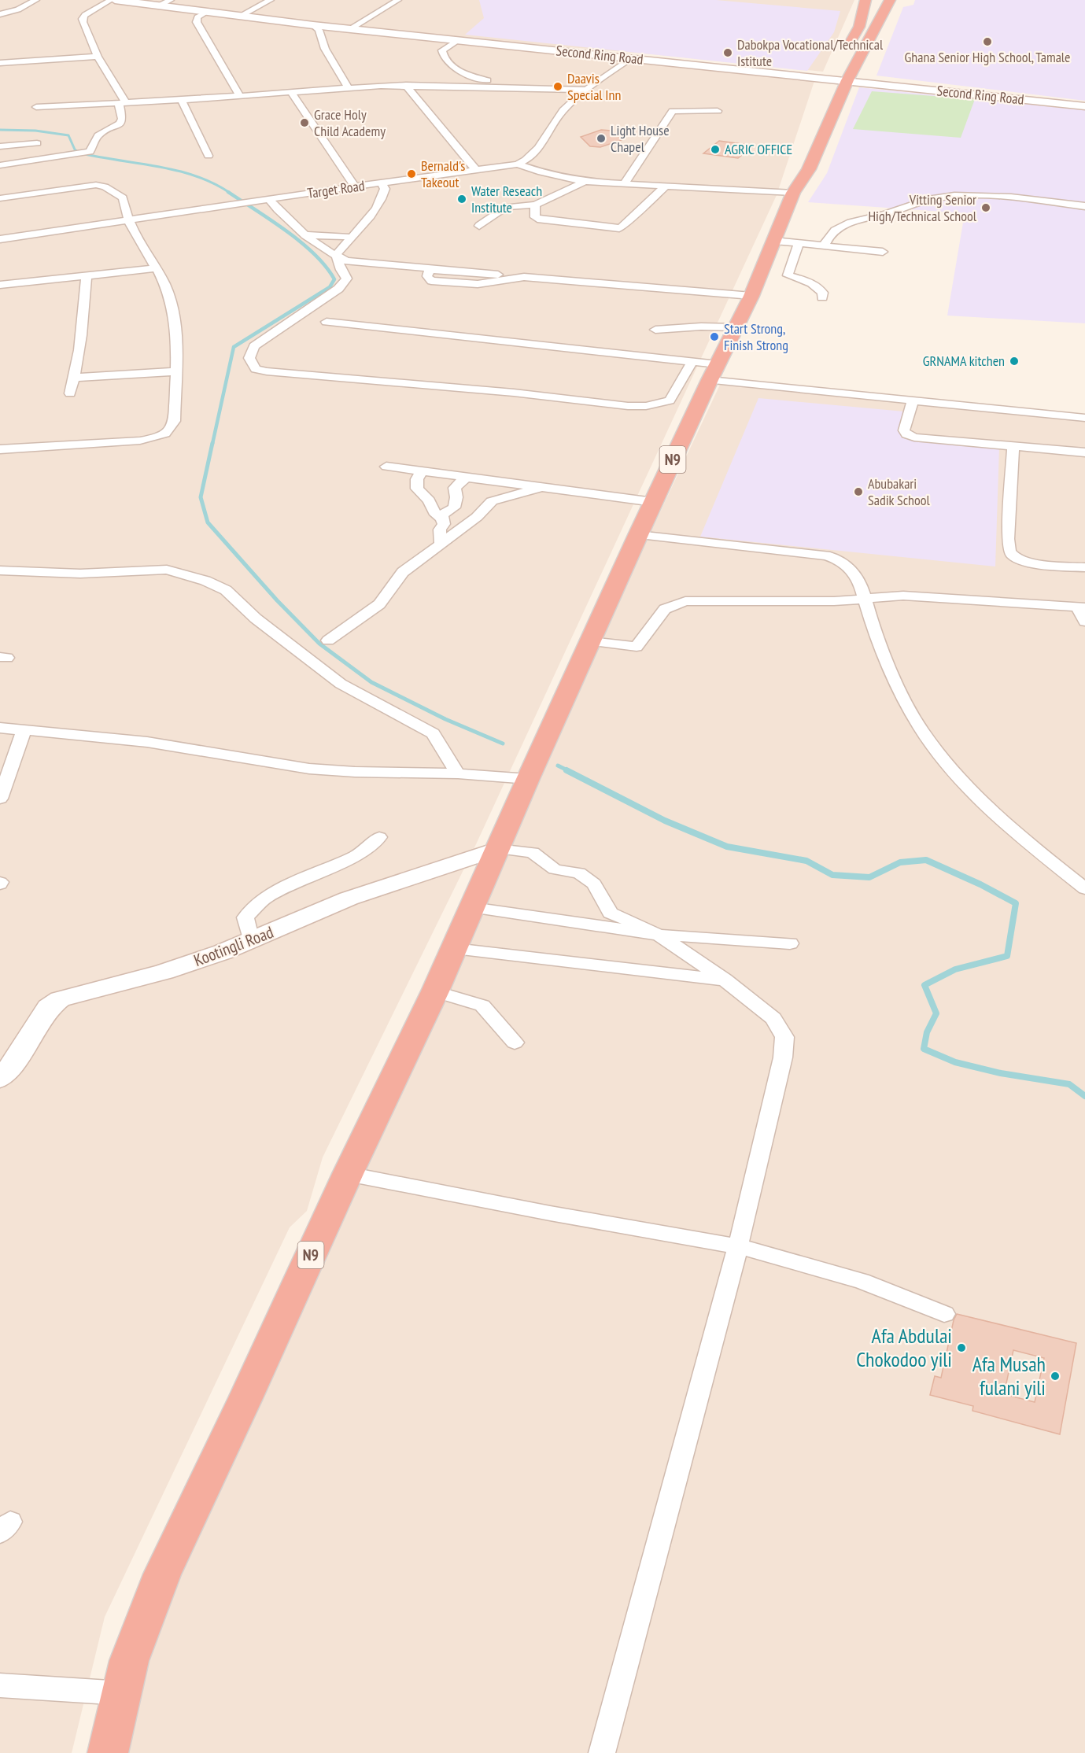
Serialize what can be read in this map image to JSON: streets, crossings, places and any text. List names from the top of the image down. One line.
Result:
{"streets":{"highway":["N9"],"main road":["Second Ring Road","Kootingli Road"],"street":["Target Road"]},"crossings":[["Second Ring Road","N9"],["N9","Kootingli Road"]],"places":["Ghana Senior High School, Tamale","Dabokpa Vocational/Technical Istitute","Daavis Special Inn","Grace Holy Child Academy","Light House Chapel","AGRIC OFFICE","Bernald's Takeout","Water Reseach Institute","Vitting Senior High/Technical School","Start Strong, Finish Strong","GRNAMA kitchen","Abubakari Sadik School","Afa Abdulai Chokodoo yili","Afa Musah fulani yili"]}
